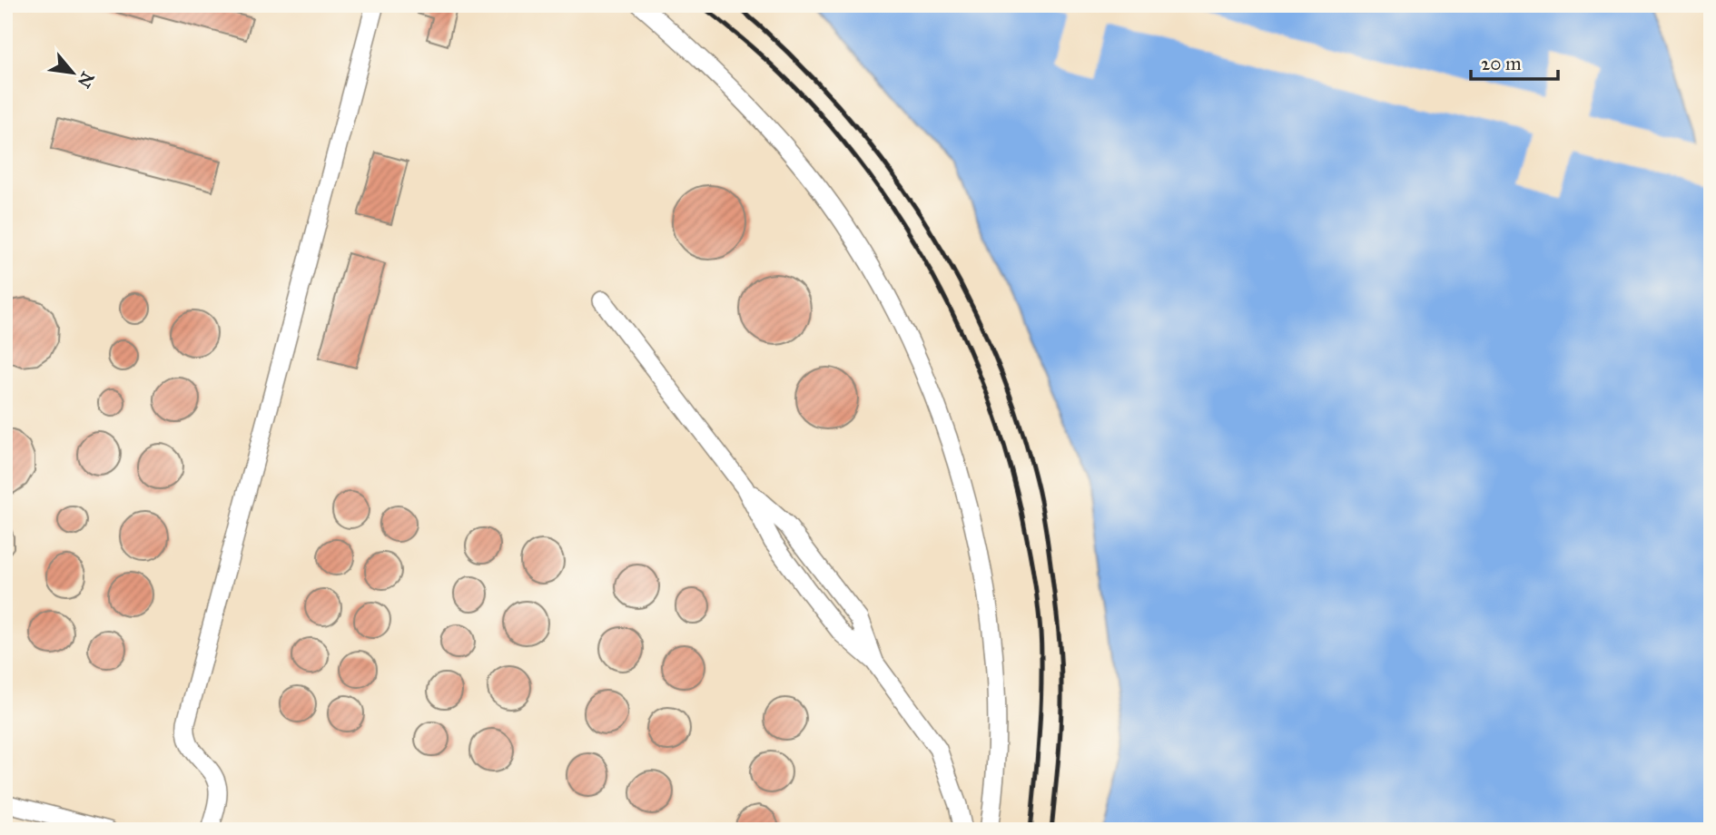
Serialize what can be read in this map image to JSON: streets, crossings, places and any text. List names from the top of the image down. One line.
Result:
{"scale_bar":"20 m","north":"bottom right"}
